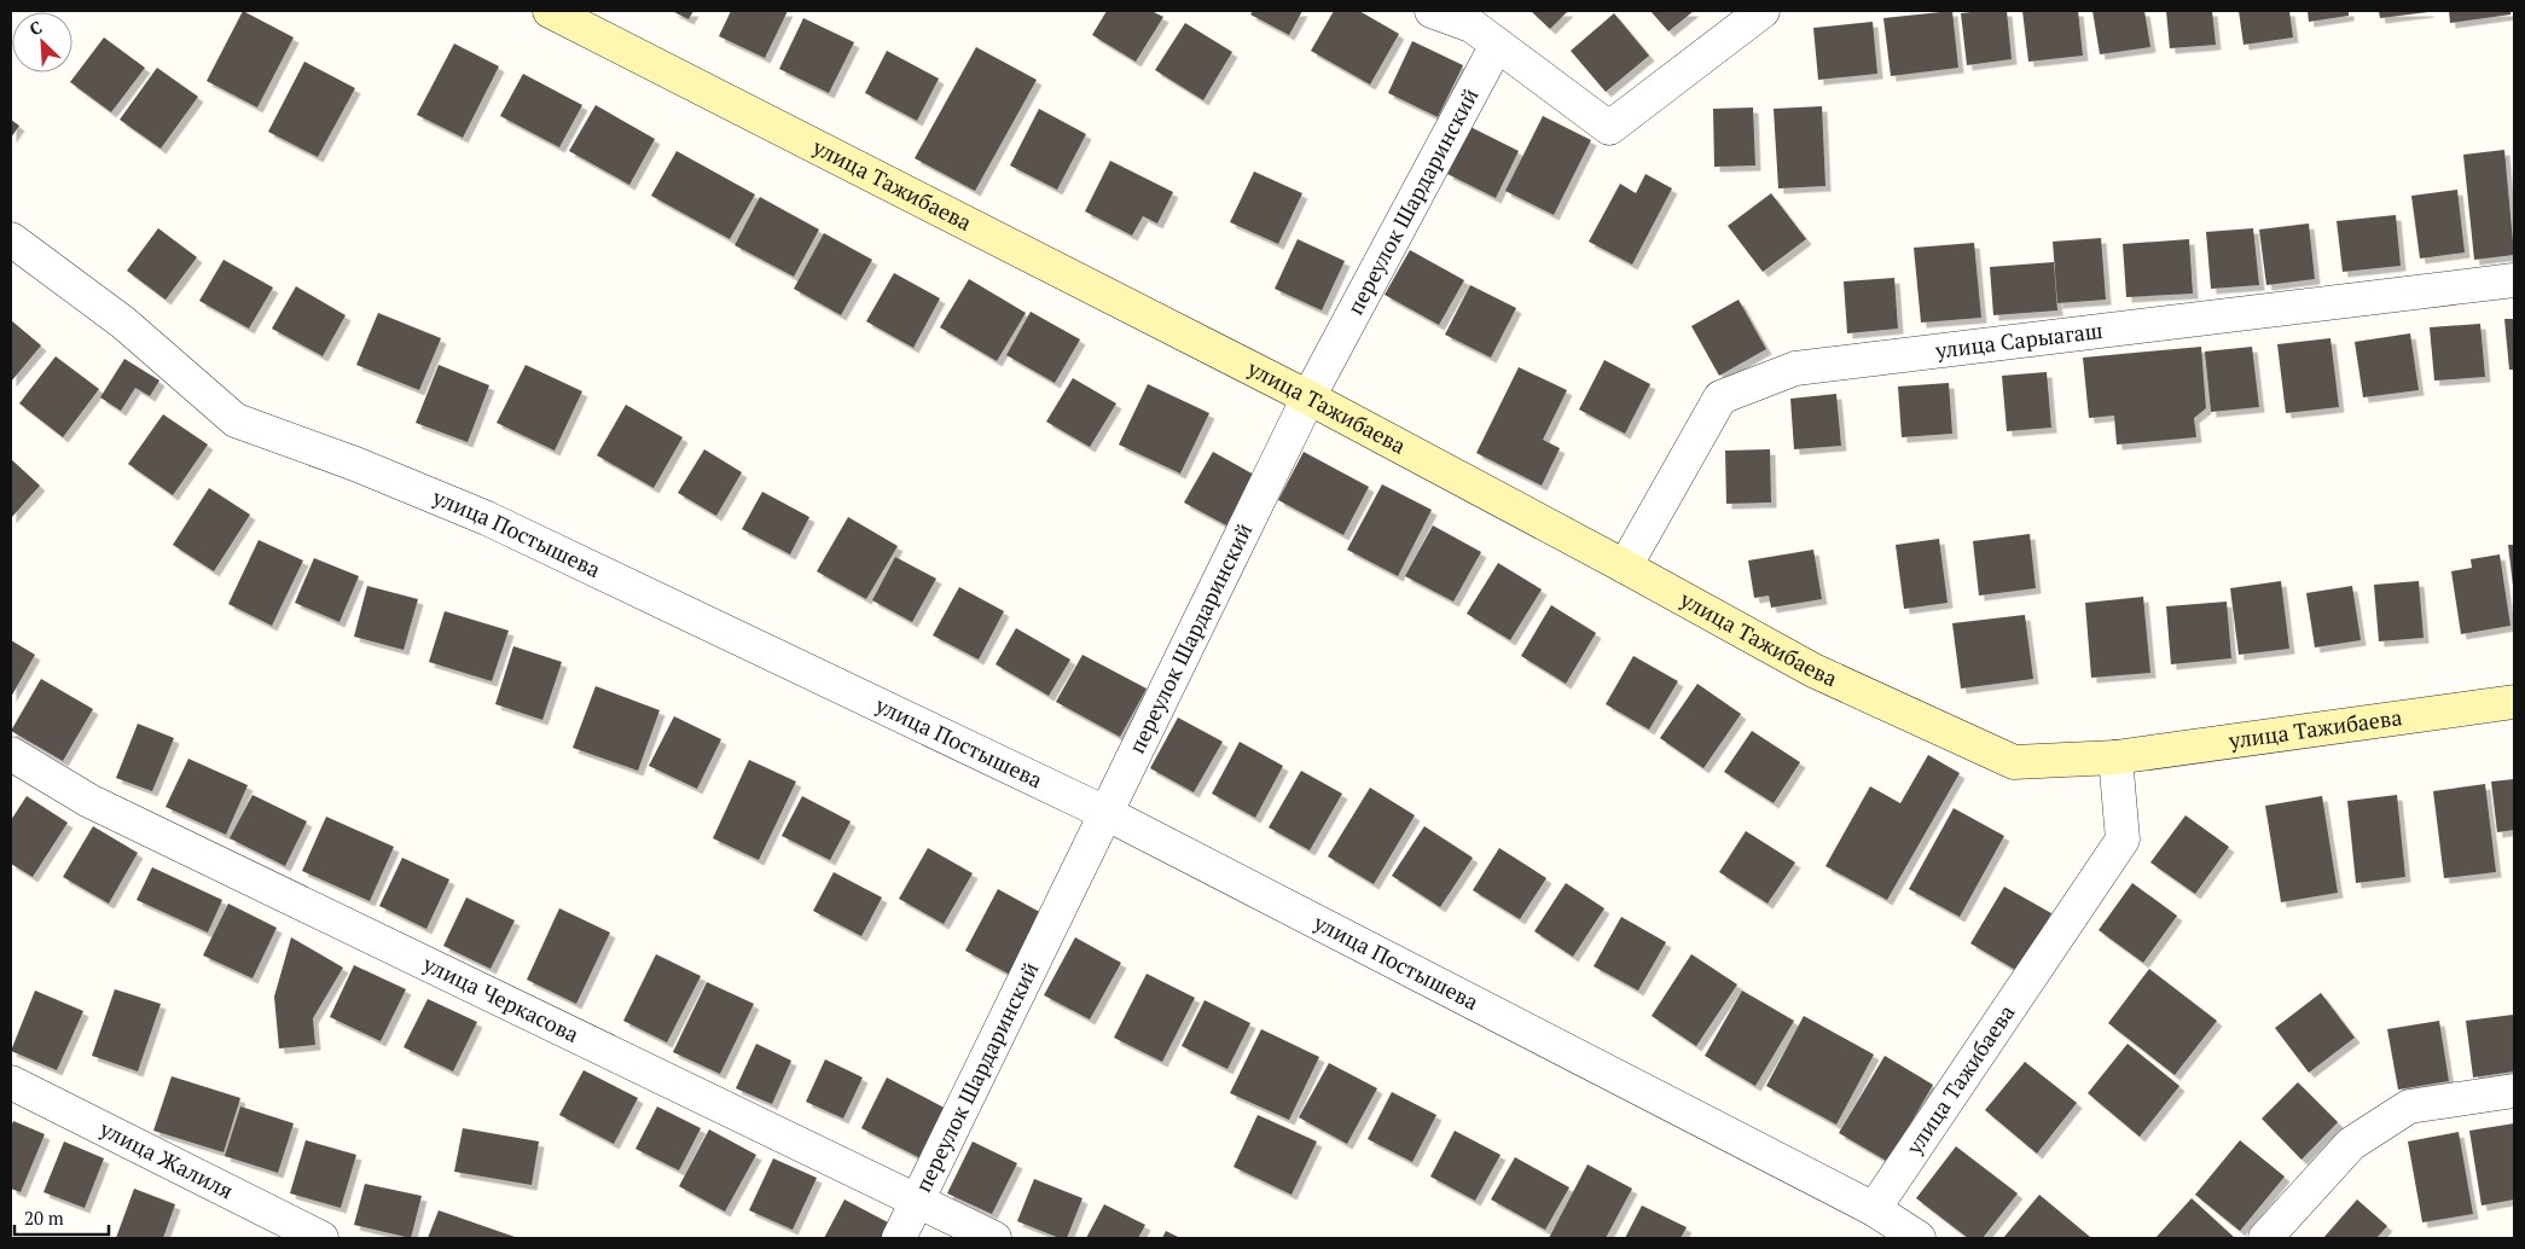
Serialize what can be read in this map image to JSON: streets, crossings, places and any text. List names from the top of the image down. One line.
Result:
{"streets":{"street":["улица Тажибаева","переулок Шардаринский","улица Сарыагаш","улица Постышева","улица Черкасова","улица Жалиля"]},"crossings":[["улица Тажибаева","переулок Шардаринский"],["улица Тажибаева","улица Сарыагаш"],["улица Тажибаева","улица Постышева"],["переулок Шардаринский","улица Постышева"],["переулок Шардаринский","улица Черкасова"]],"scale_bar":"20 m","north":"top left"}
